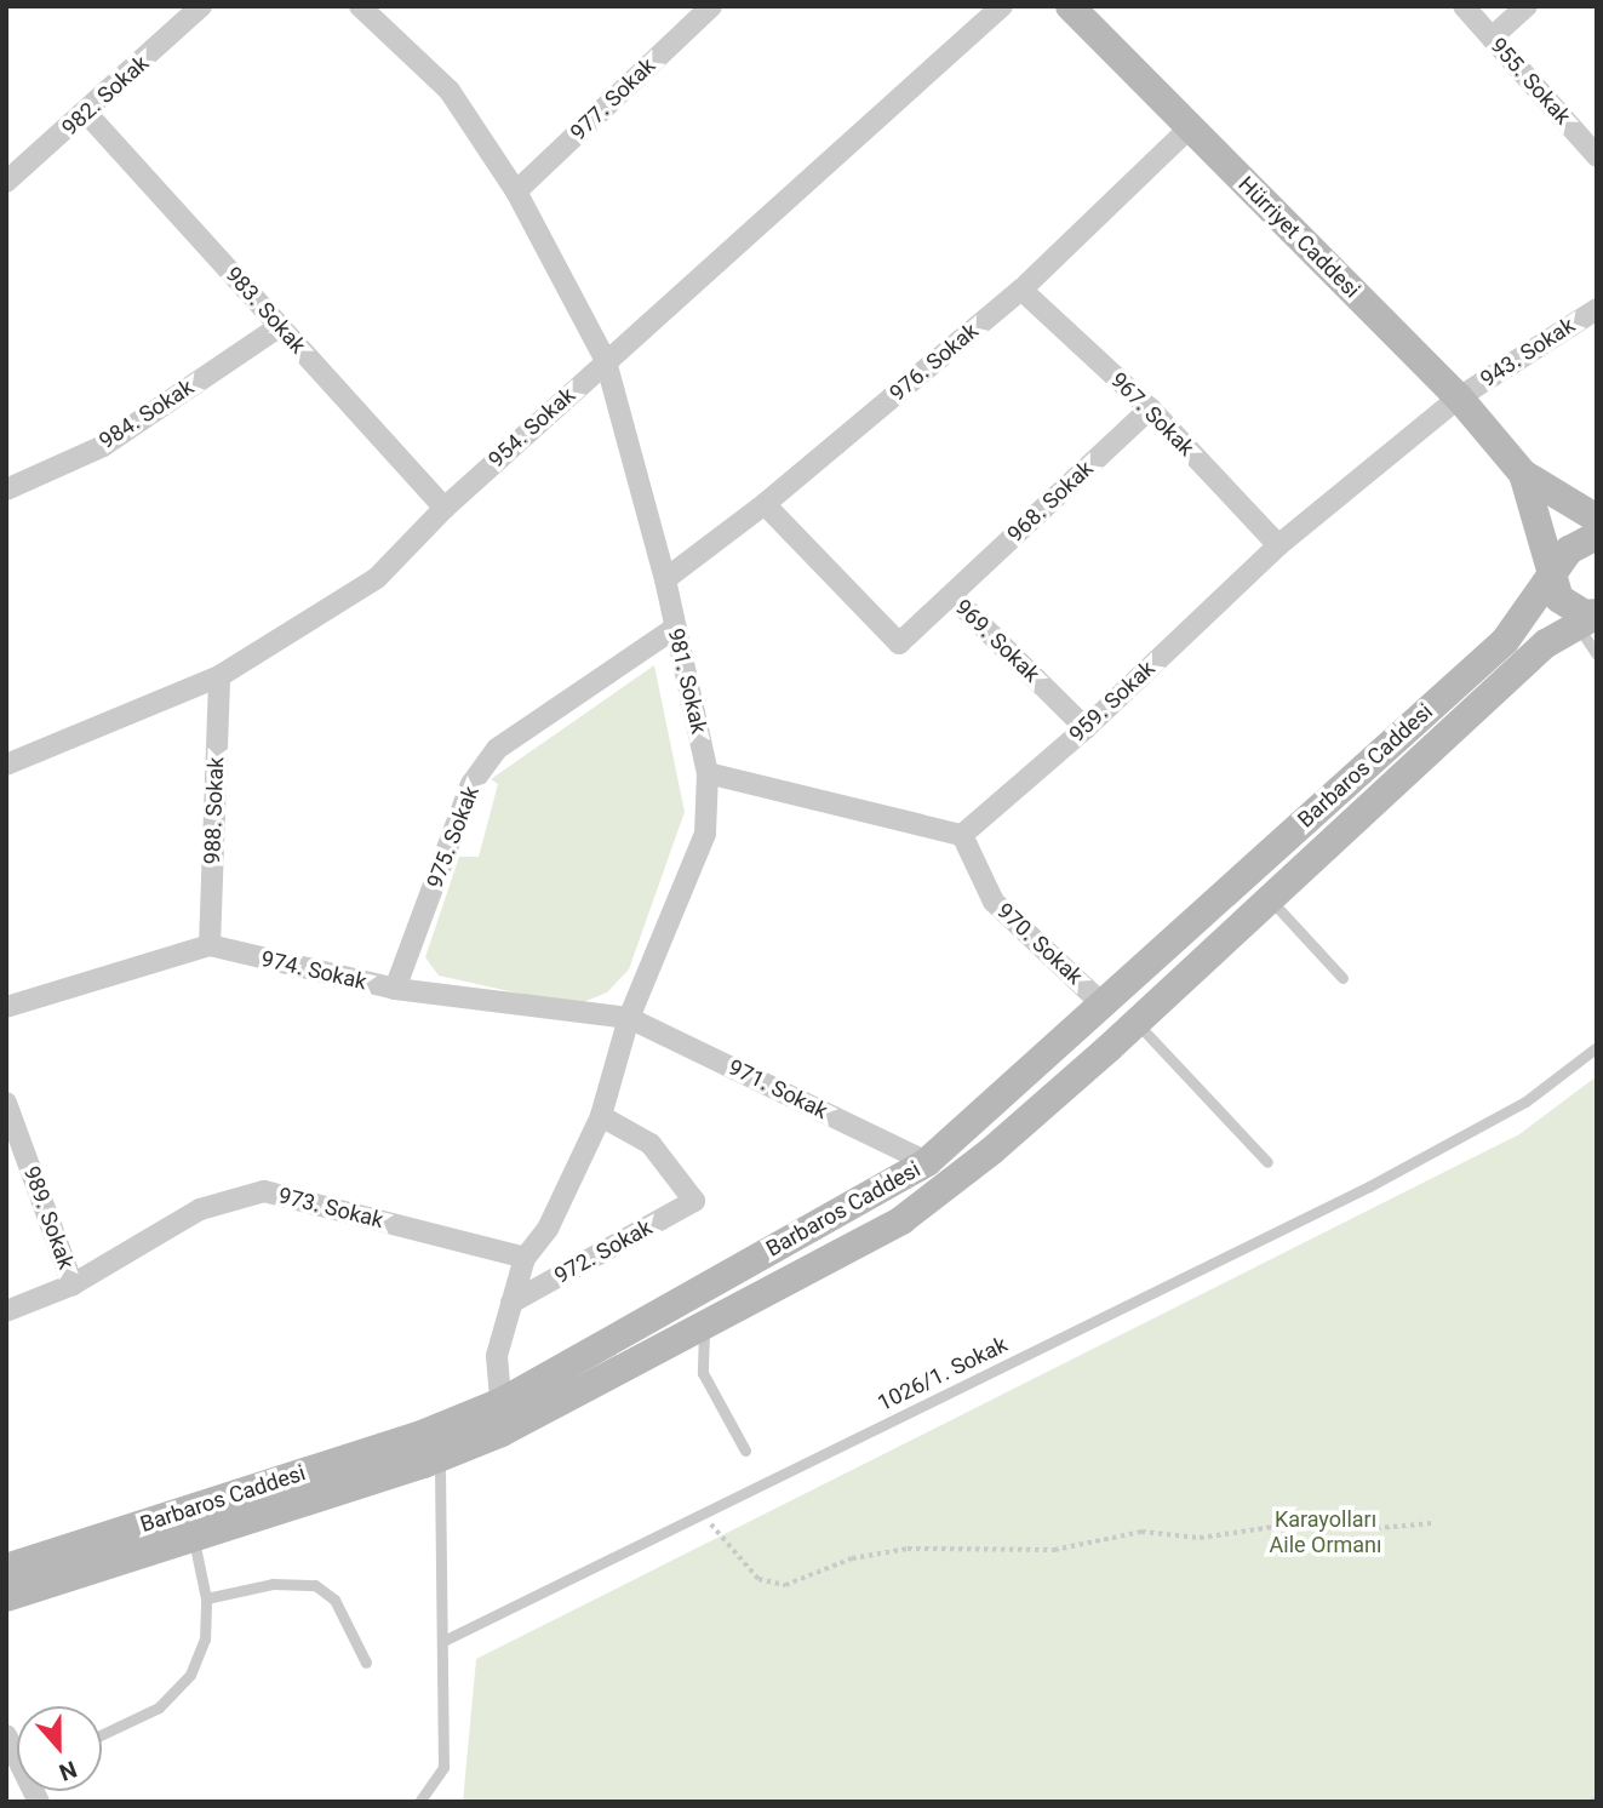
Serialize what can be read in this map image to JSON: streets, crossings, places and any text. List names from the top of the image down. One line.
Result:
{"streets":{"main road":["Hürriyet Caddesi","Barbaros Caddesi"],"street":["955. Sokak","982. Sokak","977. Sokak","983. Sokak","943. Sokak","976. Sokak","984. Sokak","967. Sokak","954. Sokak","968. Sokak","969. Sokak","981. Sokak","959. Sokak","988. Sokak","975. Sokak","970. Sokak","974. Sokak","971. Sokak","973. Sokak","989. Sokak","972. Sokak"],"lane":["1026/1. Sokak"]},"crossings":[["982. Sokak","983. Sokak"],["977. Sokak","981. Sokak"],["Hürriyet Caddesi","943. Sokak"],["Hürriyet Caddesi","976. Sokak"],["Hürriyet Caddesi","959. Sokak"],["Hürriyet Caddesi","Barbaros Caddesi"],["983. Sokak","984. Sokak"],["983. Sokak","954. Sokak"],["943. Sokak","959. Sokak"],["976. Sokak","967. Sokak"],["976. Sokak","969. Sokak"],["976. Sokak","981. Sokak"],["967. Sokak","968. Sokak"],["967. Sokak","959. Sokak"],["954. Sokak","981. Sokak"],["954. Sokak","988. Sokak"],["968. Sokak","969. Sokak"],["969. Sokak","959. Sokak"],["981. Sokak","Barbaros Caddesi"],["981. Sokak","975. Sokak"],["981. Sokak","974. Sokak"],["981. Sokak","971. Sokak"],["981. Sokak","973. Sokak"],["981. Sokak","972. Sokak"],["959. Sokak","970. Sokak"],["Barbaros Caddesi","970. Sokak"],["Barbaros Caddesi","971. Sokak"],["988. Sokak","974. Sokak"],["975. Sokak","974. Sokak"],["974. Sokak","971. Sokak"],["973. Sokak","989. Sokak"]],"parks":["Karayolları Aile Ormanı"],"north":"bottom"}
